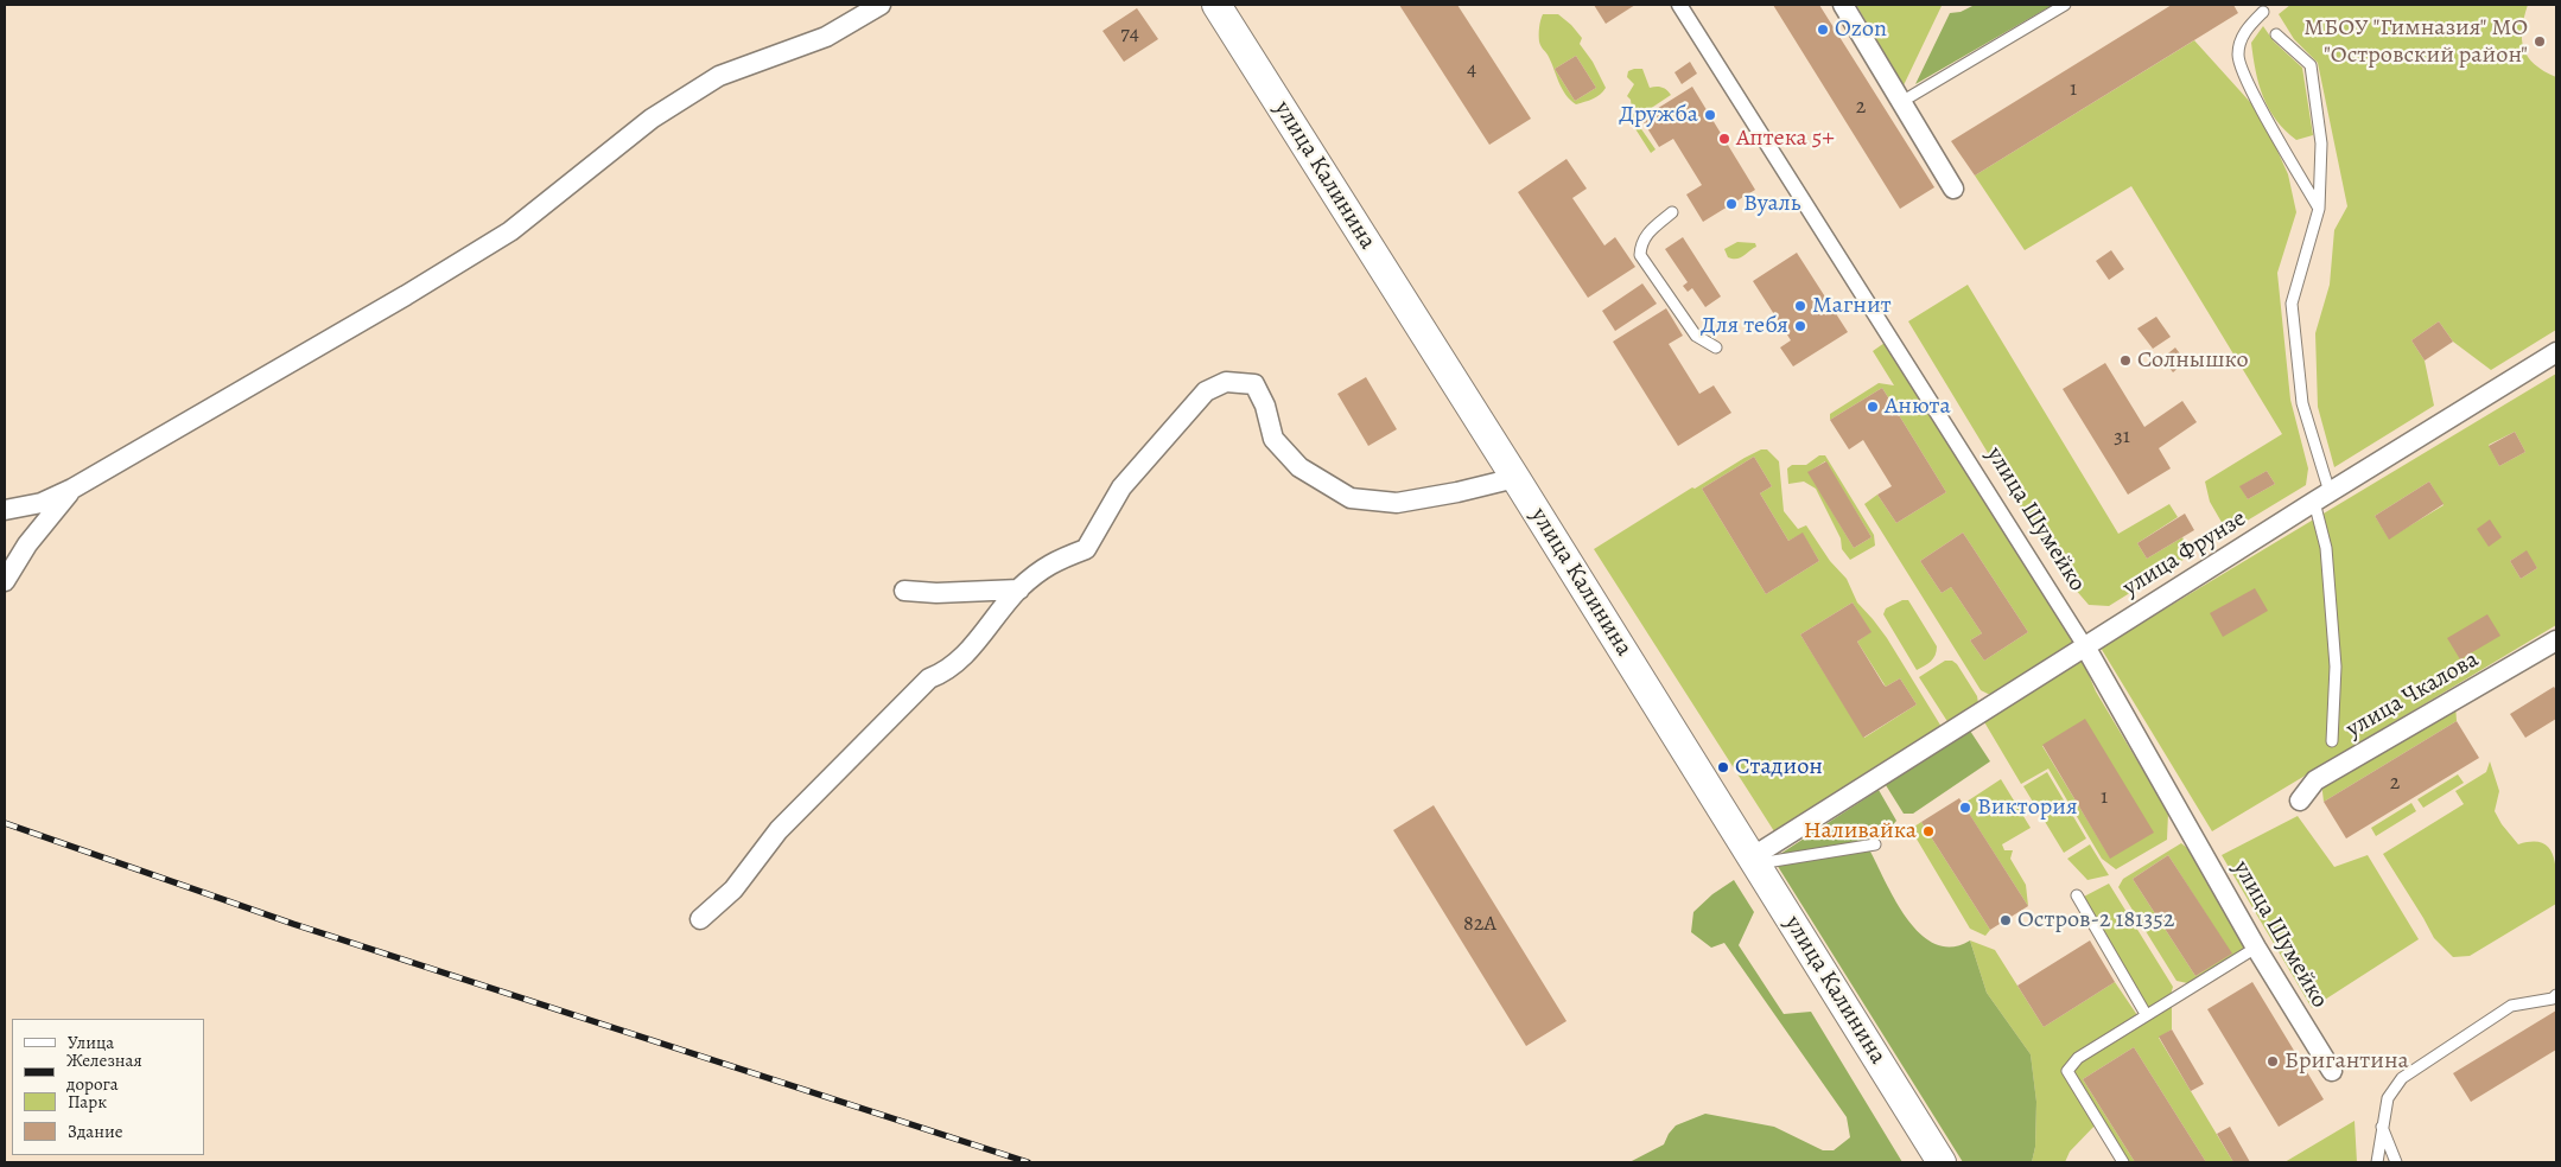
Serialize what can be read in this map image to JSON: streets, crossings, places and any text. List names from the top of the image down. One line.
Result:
{"streets":{"main road":["улица Калинина"],"street":["улица Шумейко","улица Фрунзе","улица Чкалова"]},"crossings":[["улица Калинина","улица Фрунзе"],["улица Шумейко","улица Фрунзе"]],"places":["Ozon","МБОУ \"Гимназия\" МО \"Островский район\"","Дружба","Аптека 5+","Вуаль","Магнит","Для тебя","Солнышко","Анюта","Стадион","Виктория","Наливайка","Остров-2 181352","Бригантина"],"house_numbers":["74","4","1","2","31","2","1","82А"],"legend":["Улица","Железная дорога","Парк","Здание"]}
